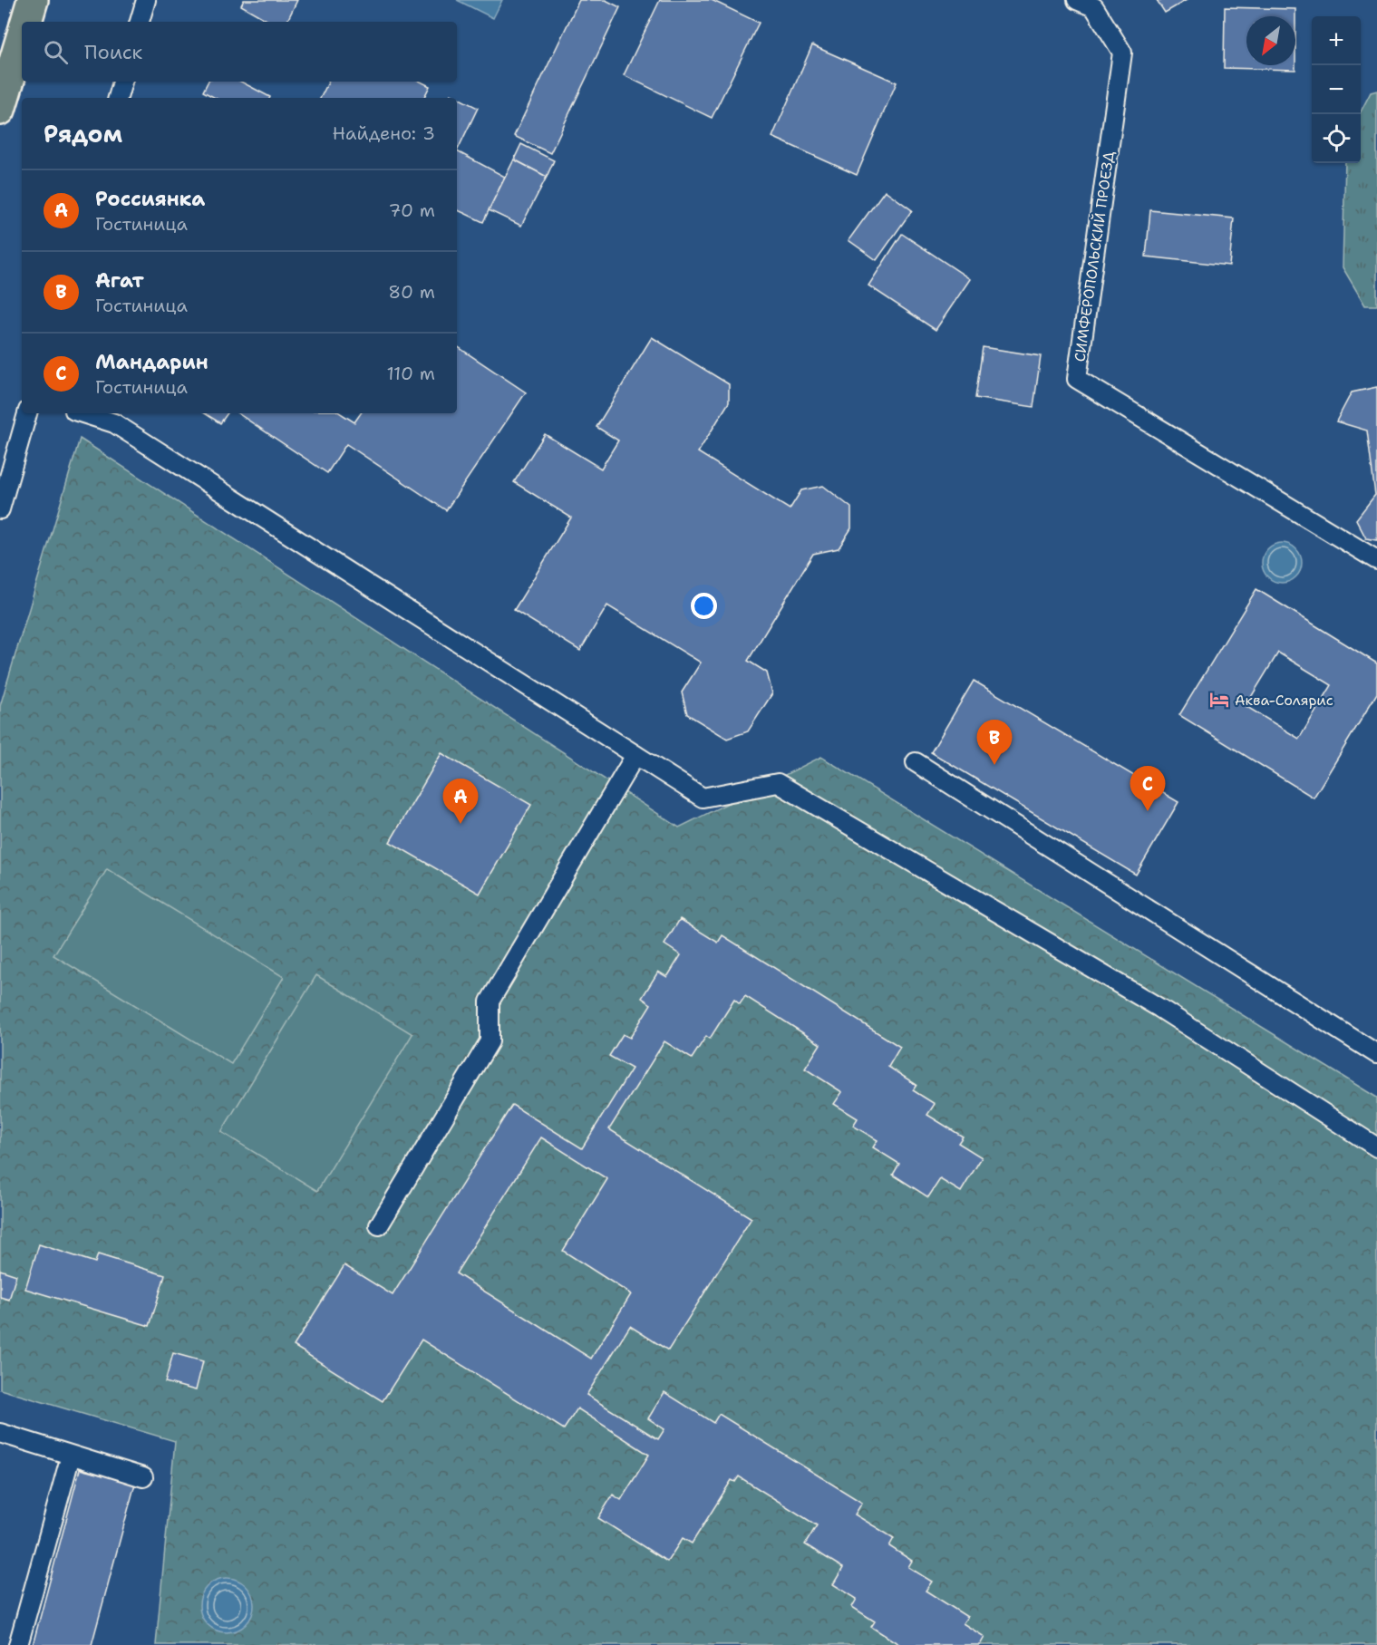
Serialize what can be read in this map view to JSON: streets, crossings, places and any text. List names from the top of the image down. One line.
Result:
{"streets":{"lane":["СИМФЕРОПОЛЬСКИЙ ПРОЕЗД"]},"places":{"hotel":["Аква-Солярис"]},"north":"bottom left","page":{"map_buttons":["+","−"],"search":"Поиск","heading":["Рядом","Найдено: 3"],"list":[{"mark":"A","name":"Россиянка","note":"Гостиница","value":"70 m"},{"mark":"B","name":"Агат","note":"Гостиница","value":"80 m"},{"mark":"C","name":"Мандарин","note":"Гостиница","value":"110 m"}],"pins":["B","C","A"]}}
